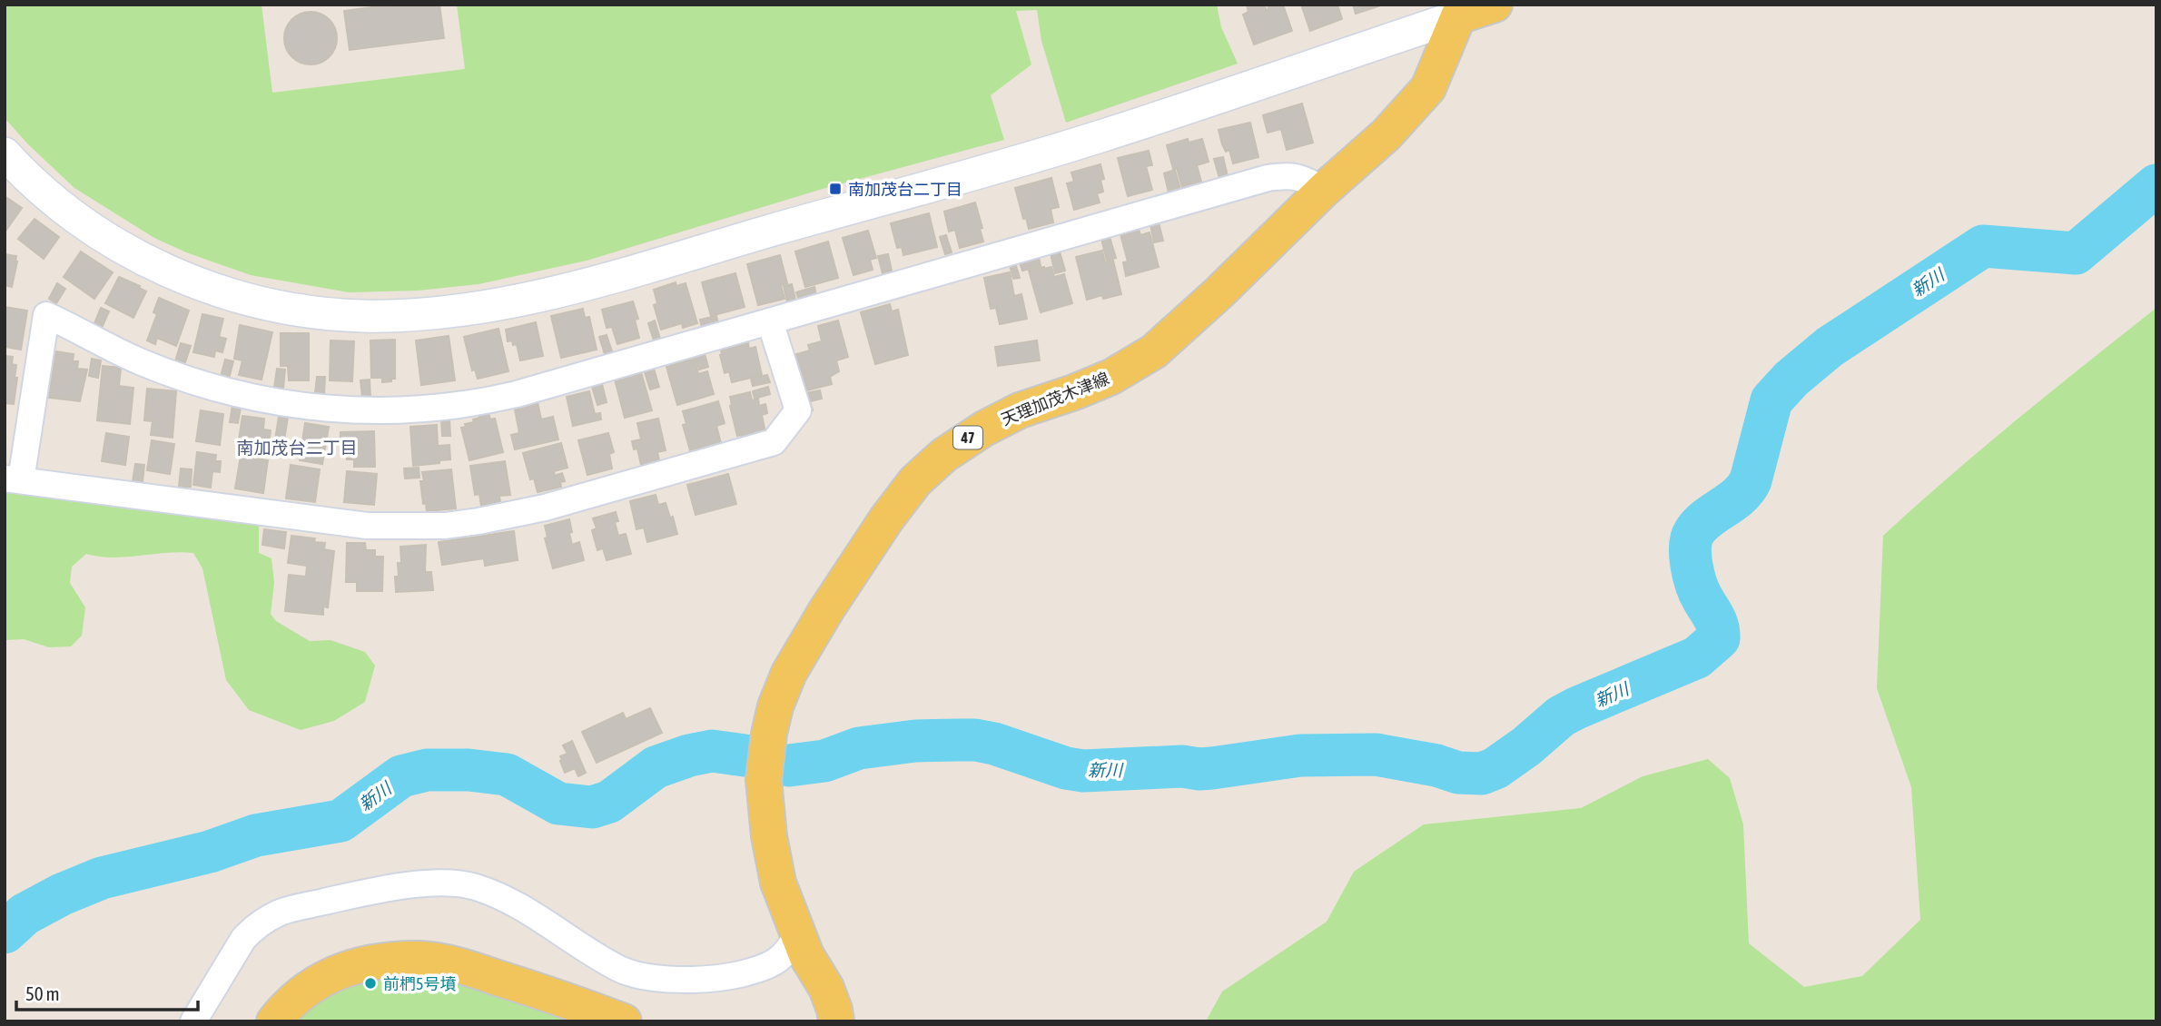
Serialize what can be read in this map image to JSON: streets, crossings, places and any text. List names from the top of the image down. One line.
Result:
{"streets":{"main road":["天理加茂木津線","47"]},"districts":["南加茂台二丁目"],"water":["新川"],"places":{"transit":["南加茂台二丁目"],"other":["前椚5号墳"]},"scale_bar":"50 m"}
